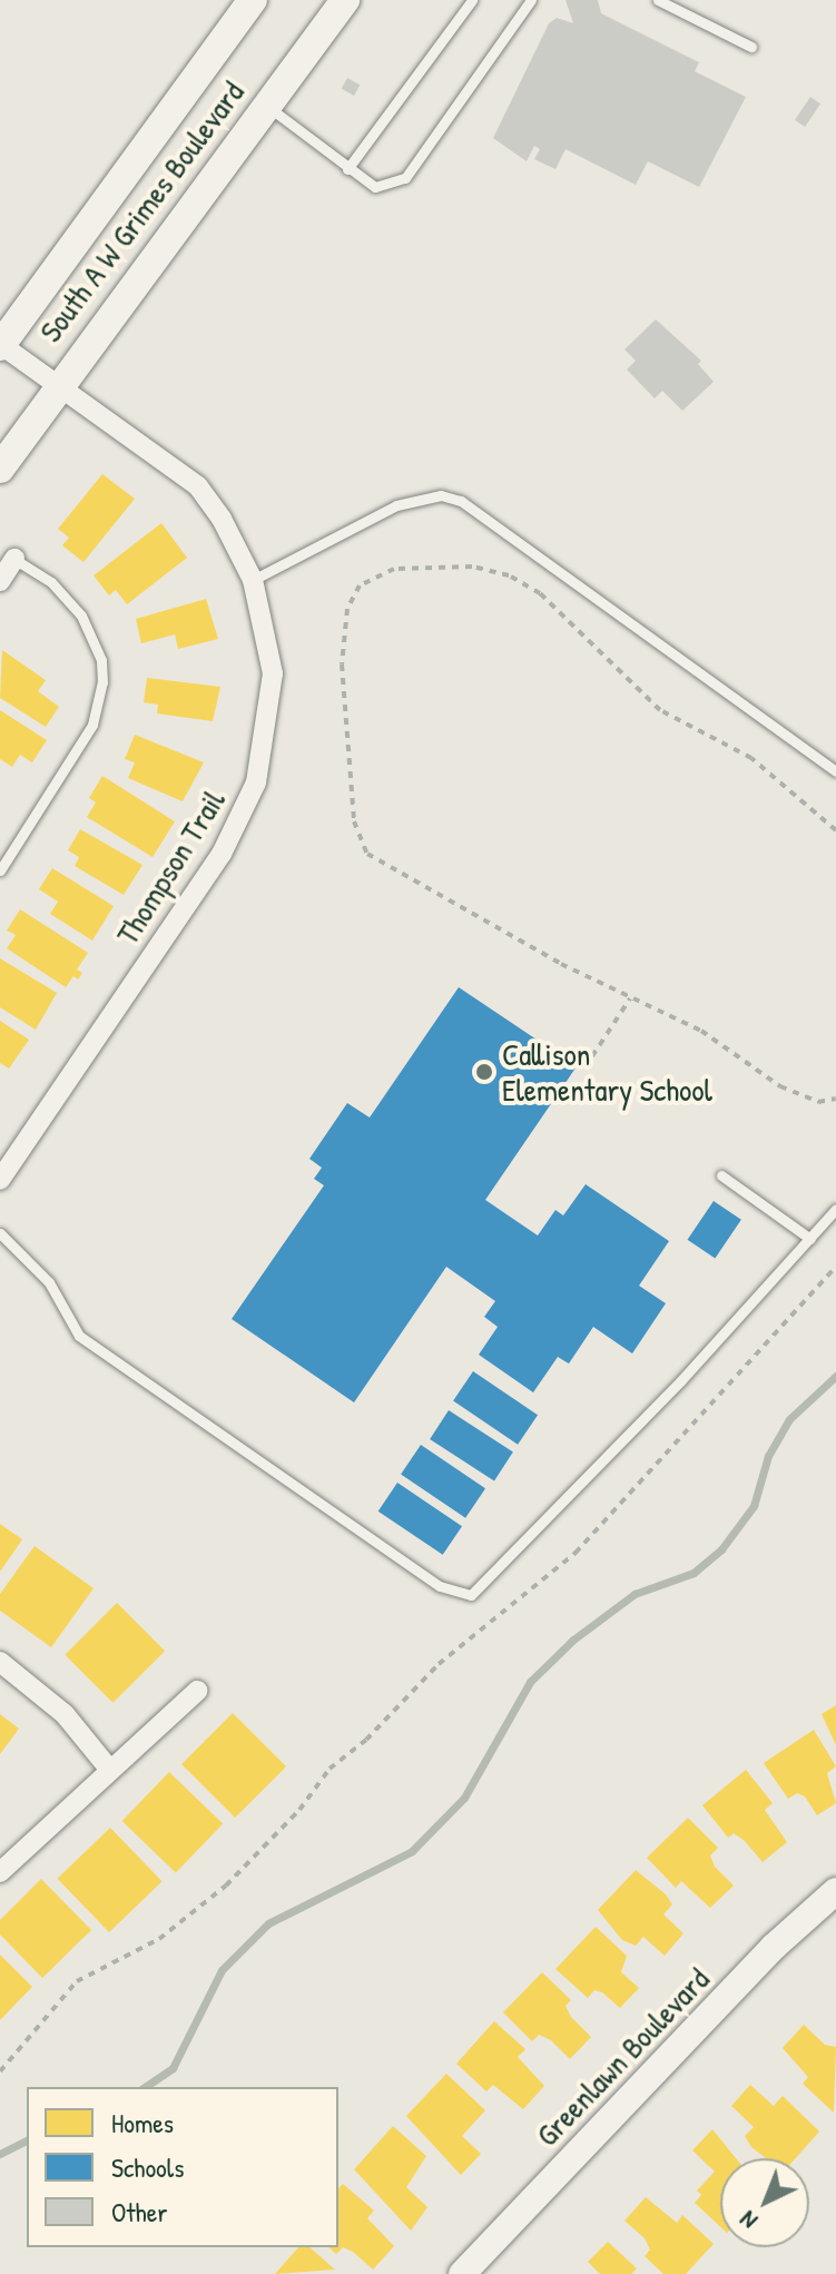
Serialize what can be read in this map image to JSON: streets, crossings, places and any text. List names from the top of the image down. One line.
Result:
{"streets":{"main road":["South A W Grimes Boulevard"],"street":["Thompson Trail","Greenlawn Boulevard"]},"crossings":[["South A W Grimes Boulevard","Thompson Trail"]],"places":["Callison Elementary School"],"legend":["Homes","Schools","Other"],"north":"bottom left"}
